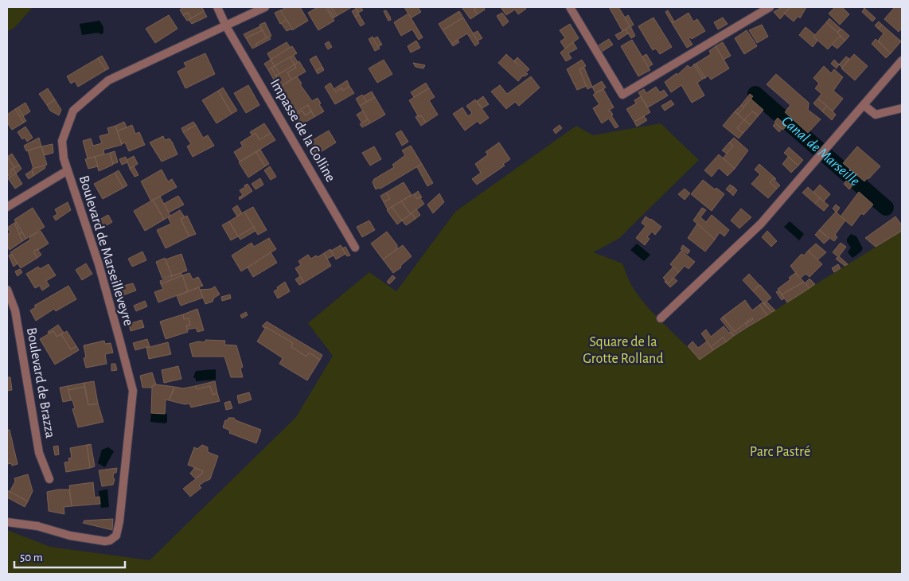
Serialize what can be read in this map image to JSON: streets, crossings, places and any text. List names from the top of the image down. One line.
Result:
{"streets":{"street":["Impasse de la Colline","Boulevard de Marseilleveyre","Boulevard de Brazza"]},"crossings":[["Impasse de la Colline","Boulevard de Marseilleveyre"]],"water":["Canal de Marseille"],"parks":["Square de la Grotte Rolland","Parc Pastré"],"scale_bar":"50 m"}
